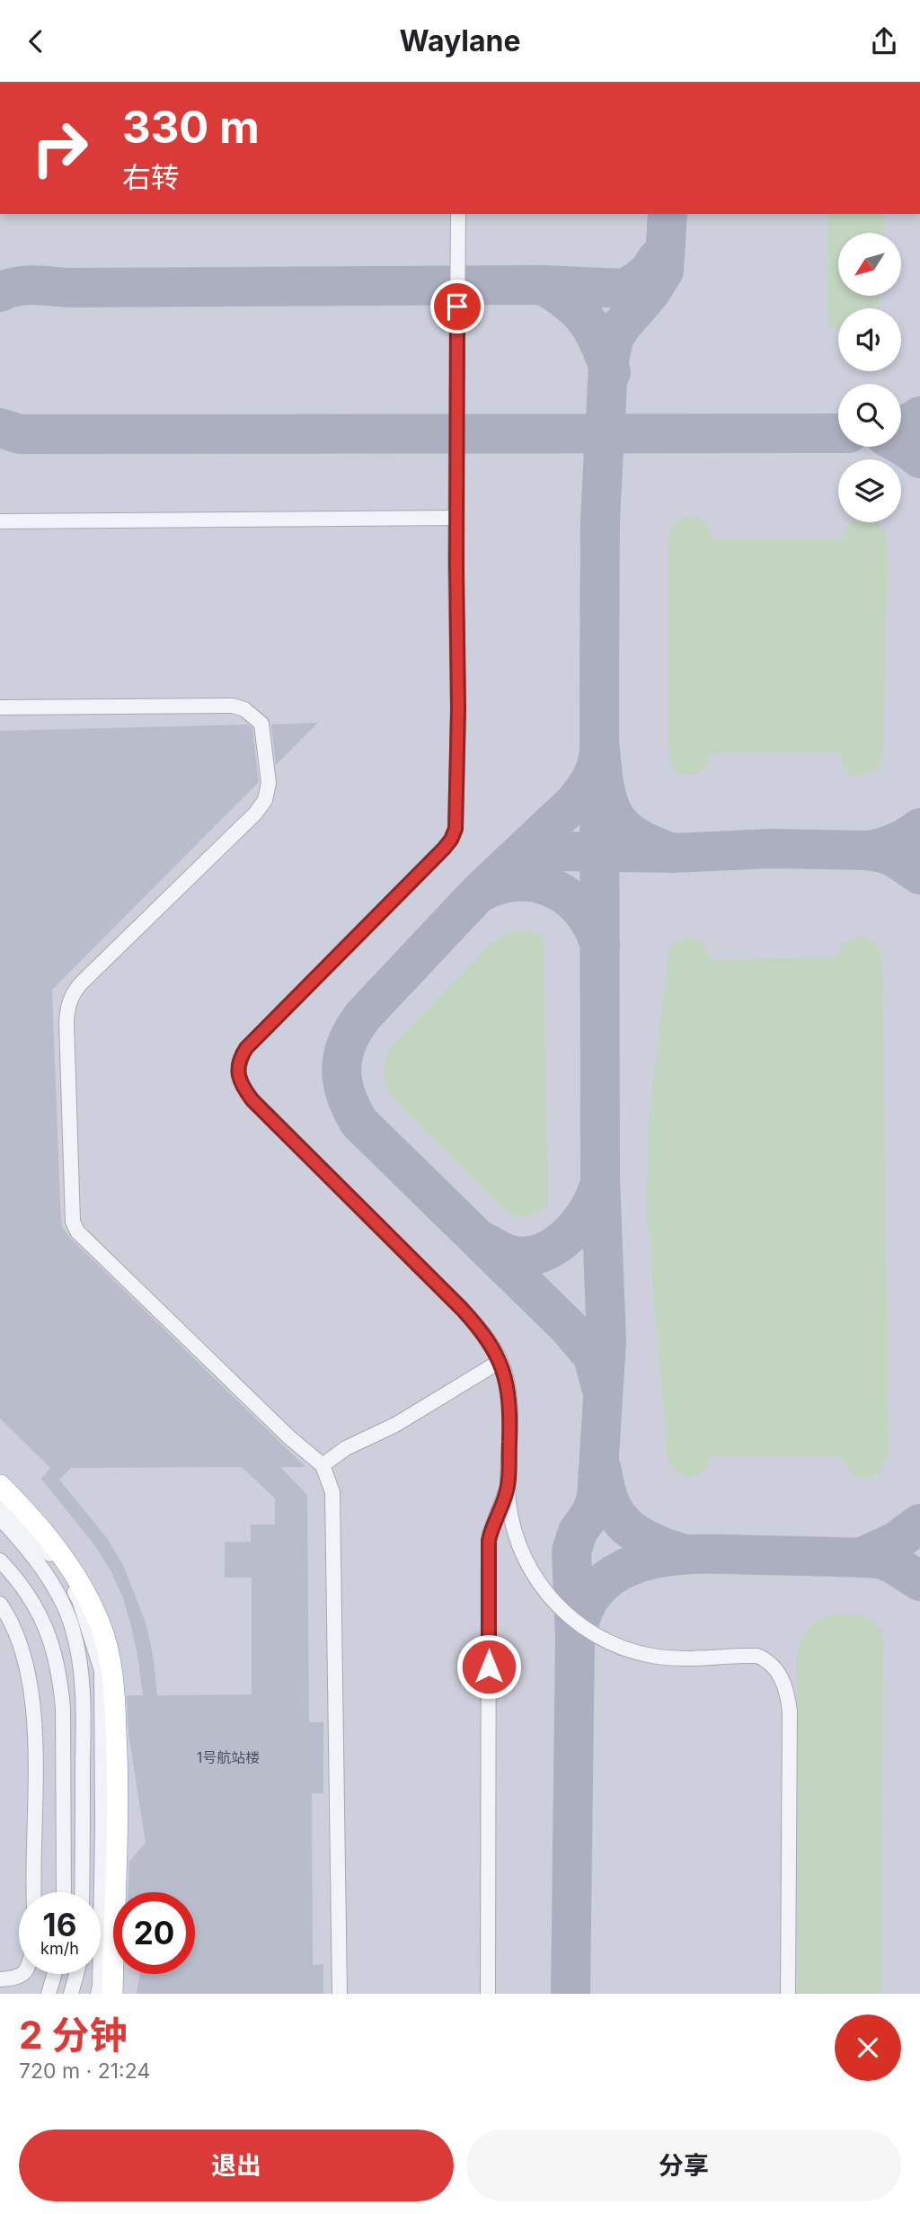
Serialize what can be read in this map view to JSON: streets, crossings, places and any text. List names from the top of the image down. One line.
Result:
{"house_numbers":["1号航站楼"],"north":"bottom left","page":{"header":"Waylane","turn":["330 m","右转"],"speed":"16 km/h","limit":"20","heading":["2 分钟","720 m · 21:24"],"buttons":["退出","分享"]}}
